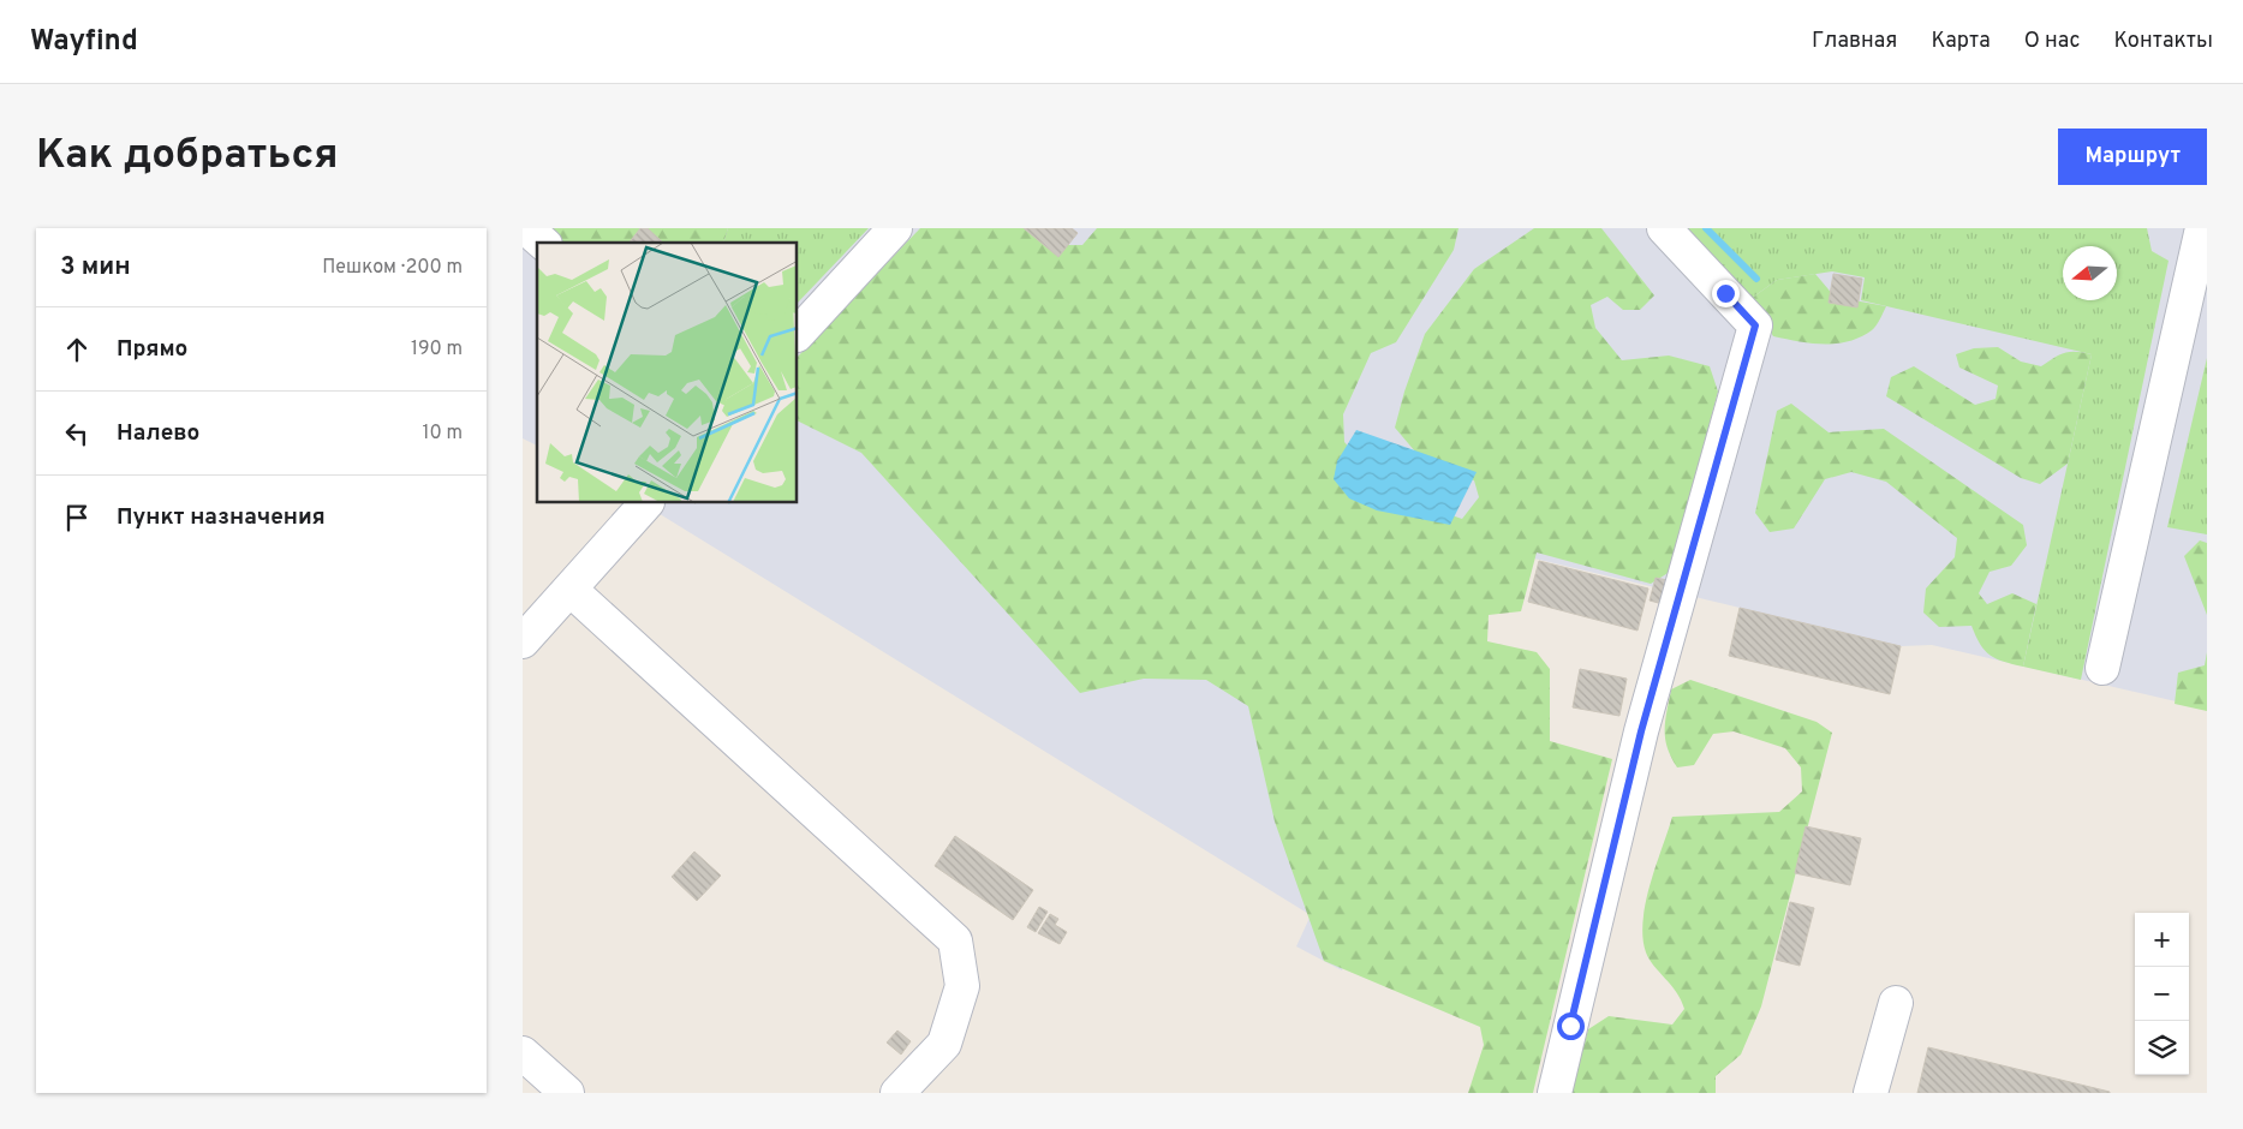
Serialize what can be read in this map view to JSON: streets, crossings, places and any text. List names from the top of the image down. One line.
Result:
{"north":"left","page":{"header":"Wayfind","nav":["Главная","Карта","О нас","Контакты"],"buttons":"Маршрут","title":"Как добраться","heading":["3 мин","Пешком · 200 m"],"list":[["Прямо","190 m"],["Налево","10 m"],"Пункт назначения"],"map_buttons":["+","−"]}}
